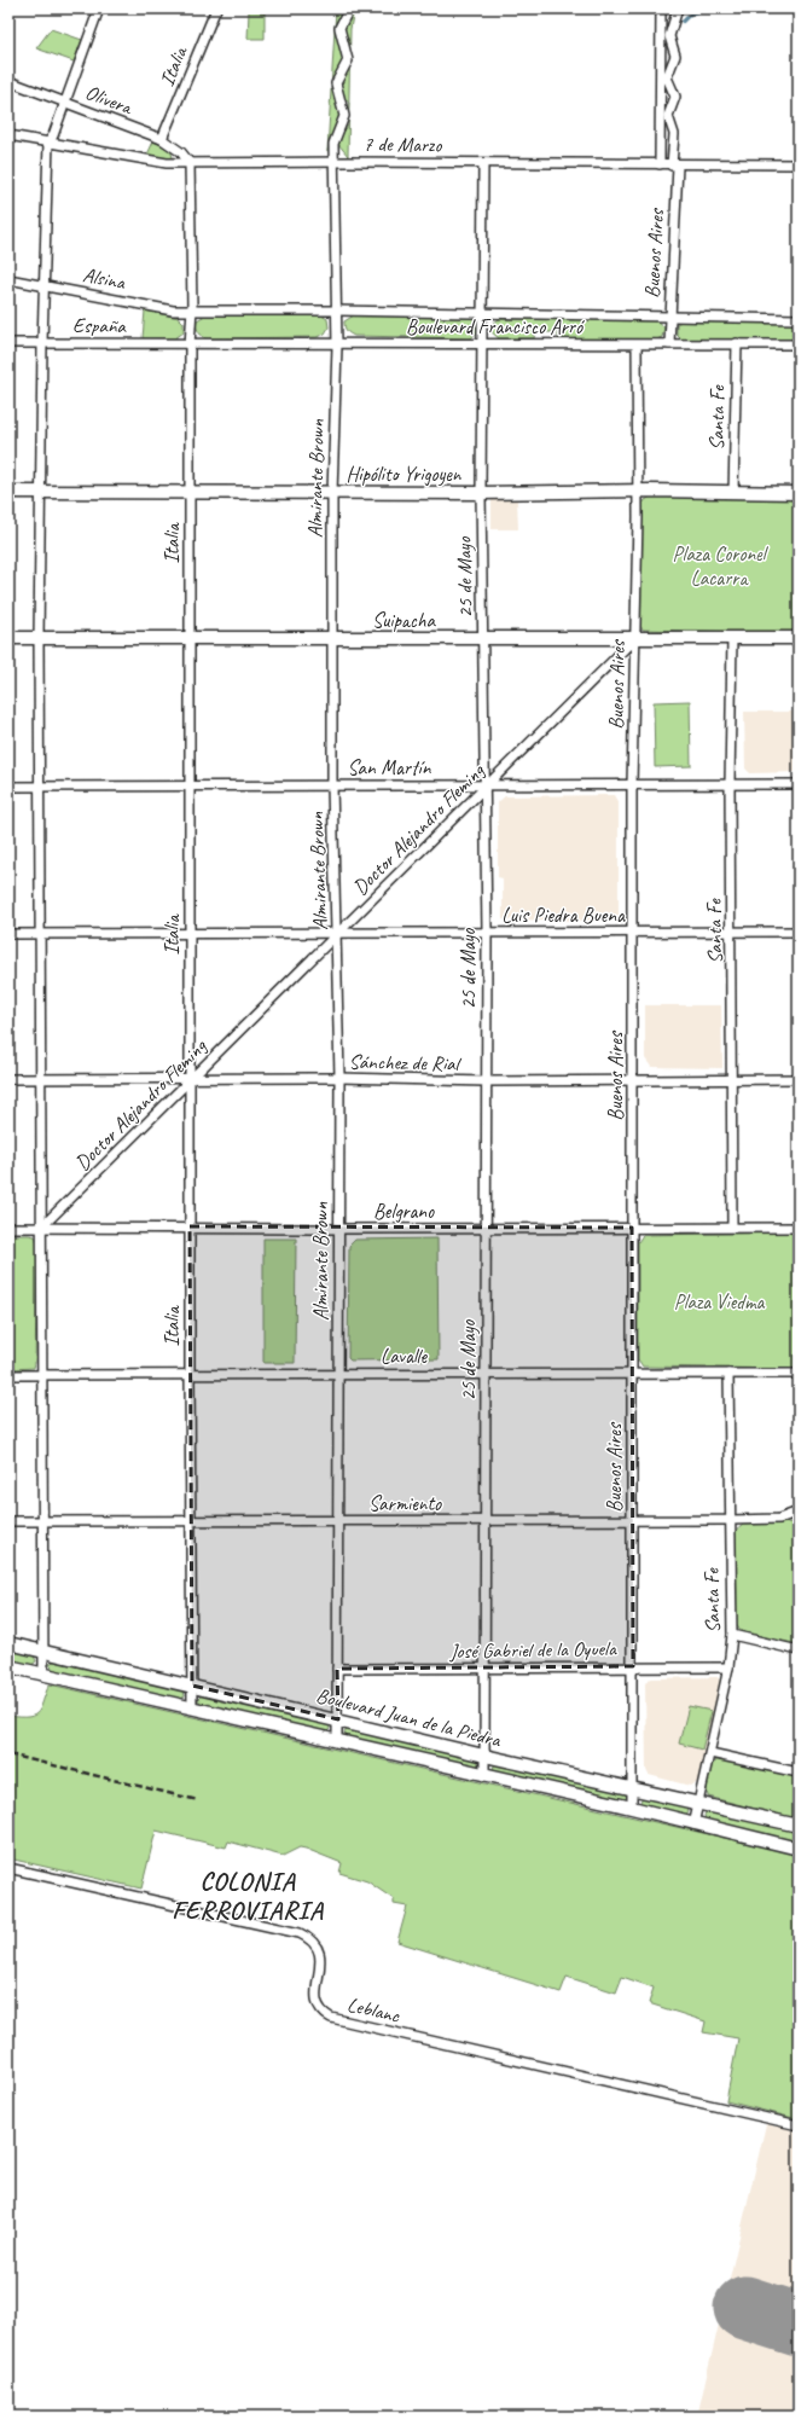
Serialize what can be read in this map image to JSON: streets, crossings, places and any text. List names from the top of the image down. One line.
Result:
{"streets":{"main road":["Hipólito Yrigoyen","Suipacha","Boulevard Juan de la Piedra"],"street":["Italia","Olivera","7 de Marzo","Buenos Aires","Alsina","España","Boulevard Francisco Arró","Santa Fe","Almirante Brown","25 de Mayo","San Martín","Doctor Alejandro Fleming","Luis Piedra Buena","Sánchez de Rial","Belgrano","Lavalle","Sarmiento","José Gabriel de la Oyuela","Leblanc"]},"crossings":[["Italia","Olivera"],["Italia","7 de Marzo"],["Italia","Alsina"],["Italia","España"],["Italia","Boulevard Francisco Arró"],["Italia","Hipólito Yrigoyen"],["Italia","Suipacha"],["Italia","San Martín"],["Italia","Doctor Alejandro Fleming"],["Italia","Luis Piedra Buena"],["Italia","Sánchez de Rial"],["Italia","Belgrano"],["Italia","Lavalle"],["Italia","Sarmiento"],["Italia","Boulevard Juan de la Piedra"],["Olivera","7 de Marzo"],["7 de Marzo","Buenos Aires"],["7 de Marzo","Almirante Brown"],["7 de Marzo","25 de Mayo"],["Buenos Aires","Boulevard Francisco Arró"],["Buenos Aires","Hipólito Yrigoyen"],["Buenos Aires","Suipacha"],["Buenos Aires","San Martín"],["Buenos Aires","Doctor Alejandro Fleming"],["Buenos Aires","Luis Piedra Buena"],["Buenos Aires","Sánchez de Rial"],["Buenos Aires","Belgrano"],["Buenos Aires","Lavalle"],["Buenos Aires","Sarmiento"],["Buenos Aires","José Gabriel de la Oyuela"],["Buenos Aires","Boulevard Juan de la Piedra"],["Alsina","Boulevard Francisco Arró"],["España","Boulevard Francisco Arró"],["Boulevard Francisco Arró","Santa Fe"],["Boulevard Francisco Arró","Almirante Brown"],["Boulevard Francisco Arró","25 de Mayo"],["Santa Fe","Hipólito Yrigoyen"],["Santa Fe","Suipacha"],["Santa Fe","San Martín"],["Santa Fe","Luis Piedra Buena"],["Santa Fe","Sánchez de Rial"],["Santa Fe","Belgrano"],["Santa Fe","Lavalle"],["Santa Fe","Sarmiento"],["Santa Fe","José Gabriel de la Oyuela"],["Santa Fe","Boulevard Juan de la Piedra"],["Hipólito Yrigoyen","Almirante Brown"],["Hipólito Yrigoyen","25 de Mayo"],["Almirante Brown","Suipacha"],["Almirante Brown","San Martín"],["Almirante Brown","Doctor Alejandro Fleming"],["Almirante Brown","Luis Piedra Buena"],["Almirante Brown","Sánchez de Rial"],["Almirante Brown","Belgrano"],["Almirante Brown","Lavalle"],["Almirante Brown","Sarmiento"],["Almirante Brown","José Gabriel de la Oyuela"],["Almirante Brown","Boulevard Juan de la Piedra"],["25 de Mayo","Suipacha"],["25 de Mayo","San Martín"],["25 de Mayo","Doctor Alejandro Fleming"],["25 de Mayo","Luis Piedra Buena"],["25 de Mayo","Sánchez de Rial"],["25 de Mayo","Belgrano"],["25 de Mayo","Lavalle"],["25 de Mayo","Sarmiento"],["25 de Mayo","José Gabriel de la Oyuela"],["25 de Mayo","Boulevard Juan de la Piedra"],["Suipacha","Doctor Alejandro Fleming"],["San Martín","Doctor Alejandro Fleming"],["Doctor Alejandro Fleming","Luis Piedra Buena"],["Doctor Alejandro Fleming","Sánchez de Rial"],["Doctor Alejandro Fleming","Belgrano"]],"districts":["COLONIA FERROVIARIA"],"parks":["Plaza Coronel Lacarra","Plaza Viedma"]}
